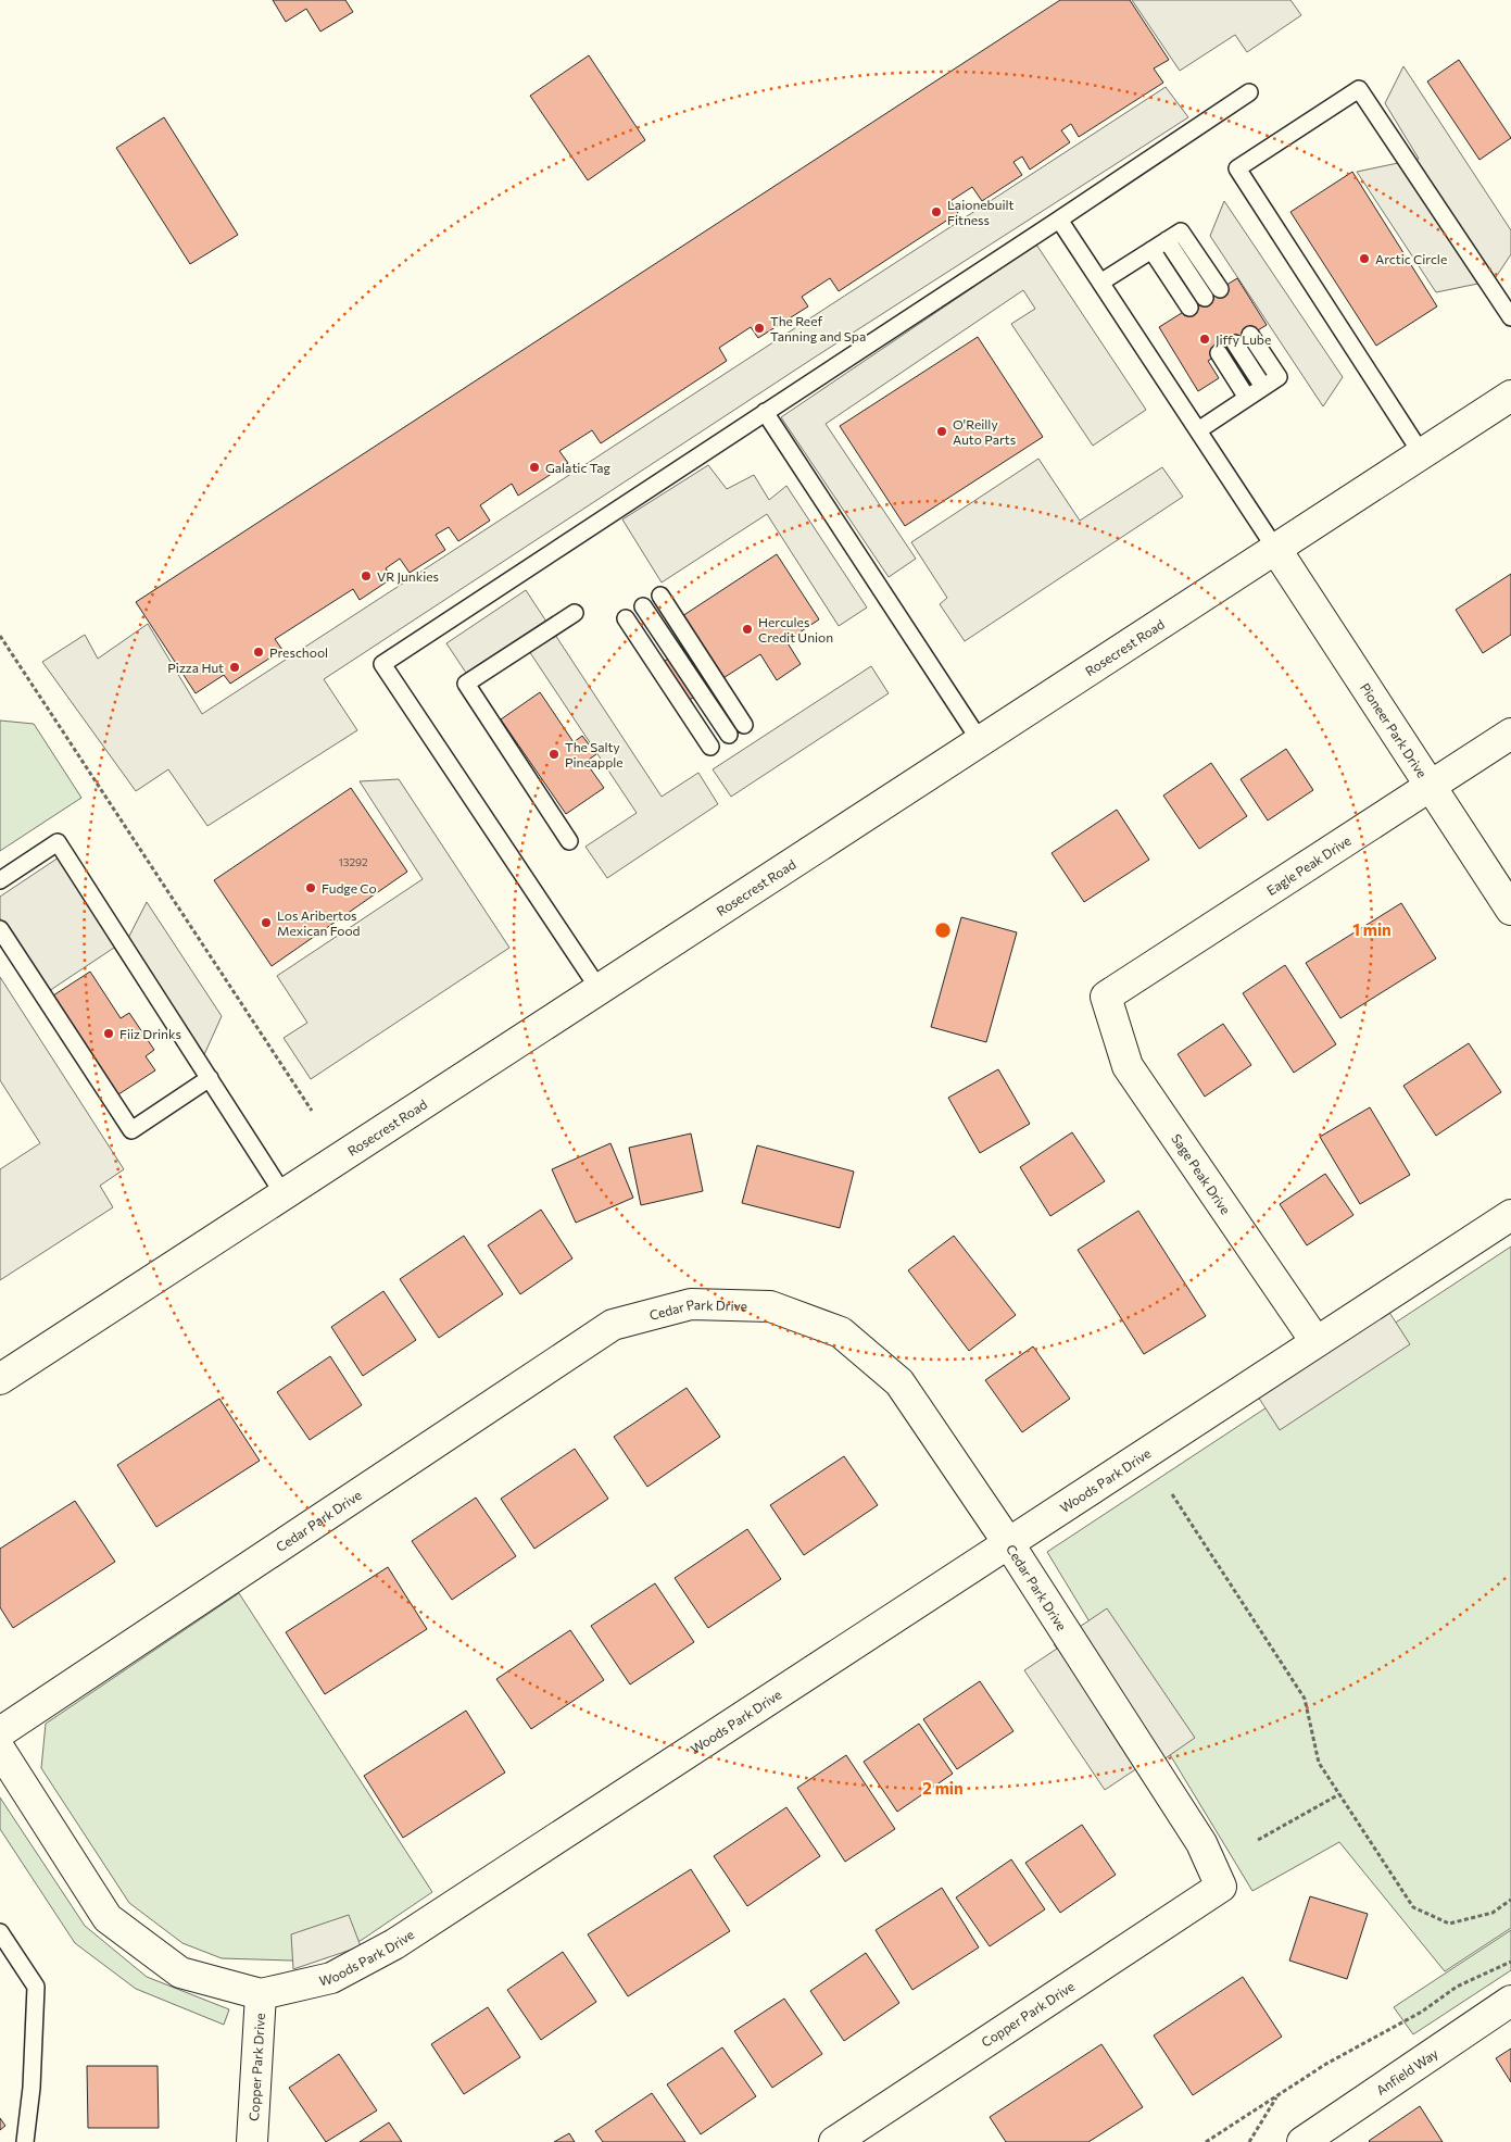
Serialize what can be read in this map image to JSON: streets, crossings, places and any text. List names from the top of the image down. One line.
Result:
{"streets":{"street":["Rosecrest Road","Pioneer Park Drive","Eagle Peak Drive","Sage Peak Drive","Cedar Park Drive","Woods Park Drive","Copper Park Drive","Anfield Way"]},"crossings":[["Rosecrest Road","Pioneer Park Drive"],["Pioneer Park Drive","Eagle Peak Drive"],["Eagle Peak Drive","Sage Peak Drive"],["Sage Peak Drive","Woods Park Drive"],["Cedar Park Drive","Woods Park Drive"],["Cedar Park Drive","Copper Park Drive"],["Woods Park Drive","Copper Park Drive"]],"places":["Laionebuilt Fitness","Arctic Circle","The Reef Tanning and Spa","Jiffy Lube","O'Reilly Auto Parts","Galatic Tag","VR Junkies","Hercules Credit Union","Preschool","Pizza Hut","The Salty Pineapple","Fudge Co","Los Aribertos Mexican Food","Fiiz Drinks"],"house_numbers":["13292"],"rings":["1 min","2 min"]}
